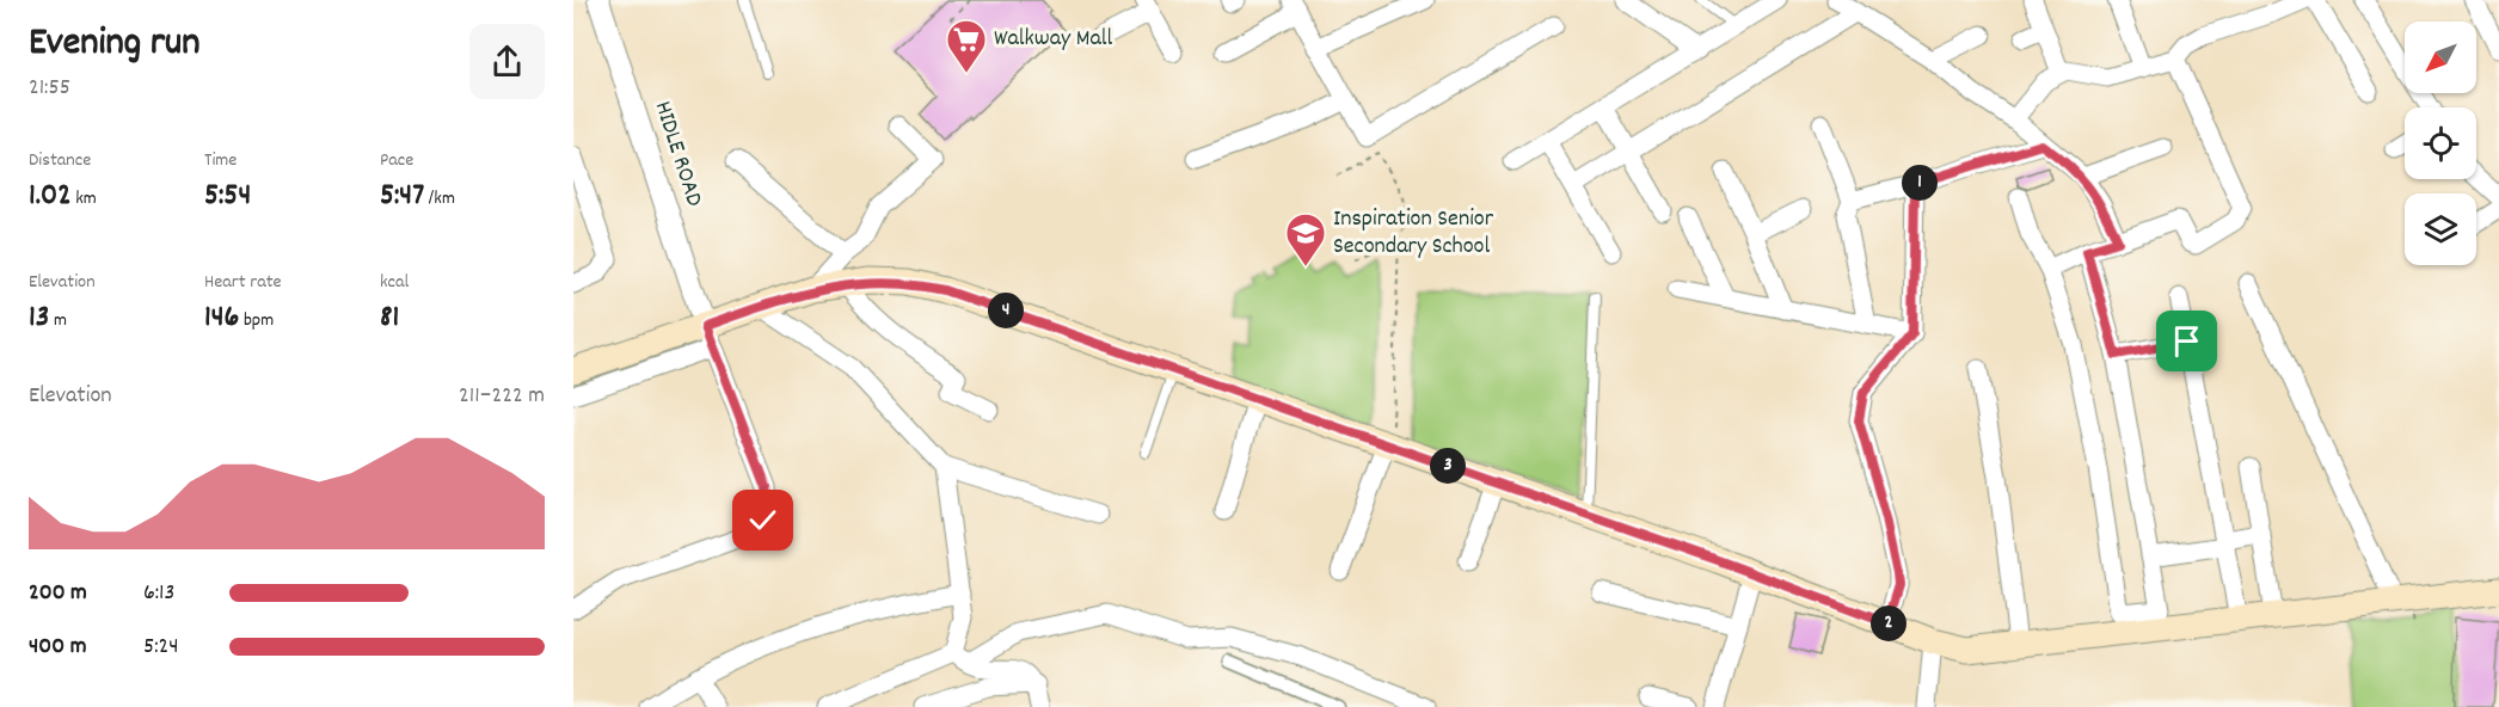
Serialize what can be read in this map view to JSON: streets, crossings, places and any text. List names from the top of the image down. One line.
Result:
{"streets":{"street":["HIDLE ROAD"]},"places":{"supermarket":["Walkway Mall"],"school or university":["Inspiration Senior Secondary School"]},"north":"bottom left","page":{"heading":["Evening run","21:55"],"stats":[["Distance","1.02 km"],["Time","5:54"],["Pace","5:47 /km"],["Elevation","13 m"],["Heart rate","146 bpm"],["kcal","81"]],"pins":["1","4","3","2"],"chart":["Elevation","211–222 m"],"list":[{"name":"200 m","note":"6:13"},{"name":"400 m","note":"5:24"}]}}
